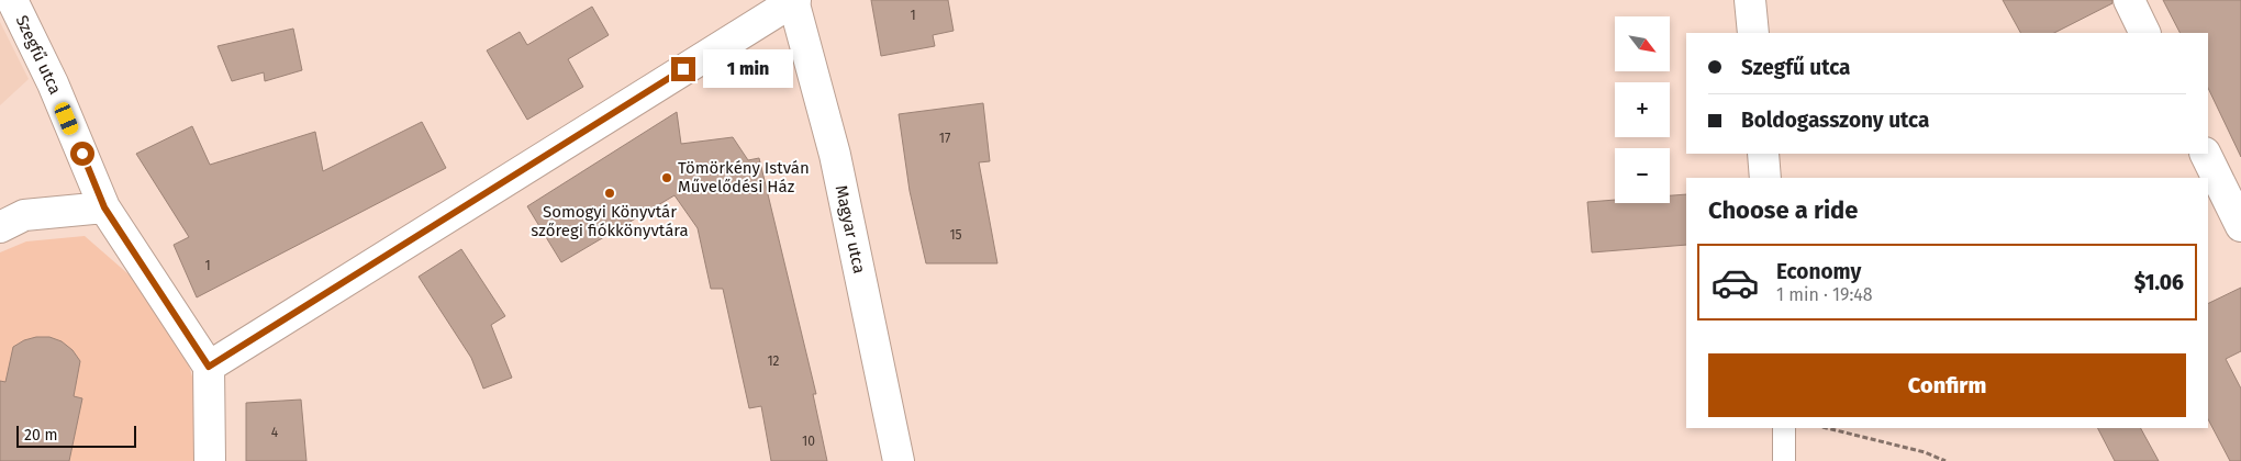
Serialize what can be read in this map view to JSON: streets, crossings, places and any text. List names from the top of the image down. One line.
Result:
{"streets":{"street":["Szegfű utca","Magyar utca"]},"places":["Tömörkény István Művelődési Ház","Somogyi Könyvtár szőregi fiókkönyvtára"],"house_numbers":["1","17","15","1","12","4","10"],"scale_bar":"20 m","north":"bottom right","page":{"map_buttons":["+","−"],"banner":["Szegfű utca","Boldogasszony utca"],"bubble":"1 min","heading":"Choose a ride","list":[{"name":"Economy","note":"1 min · 19:48","value":"$1.06"}],"buttons":"Confirm","scale":"20 m"}}
